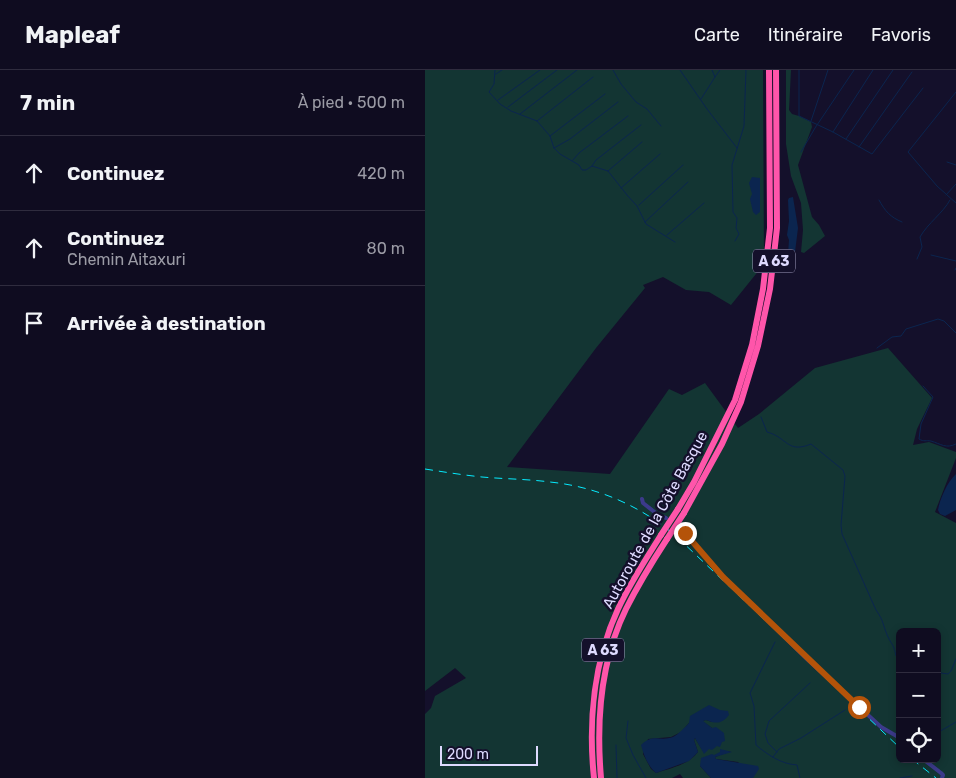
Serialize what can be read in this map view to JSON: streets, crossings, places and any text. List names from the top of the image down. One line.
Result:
{"streets":{"highway":["A 63","Autoroute de la Côte Basque"]},"scale_bar":"200 m","page":{"header":"Mapleaf","nav":["Carte","Itinéraire","Favoris"],"heading":["7 min","À pied · 500 m"],"list":[["Continuez","420 m"],["Continuez","Chemin Aitaxuri","80 m"],"Arrivée à destination"],"map_buttons":["+","−"],"scale":"200 m"}}
